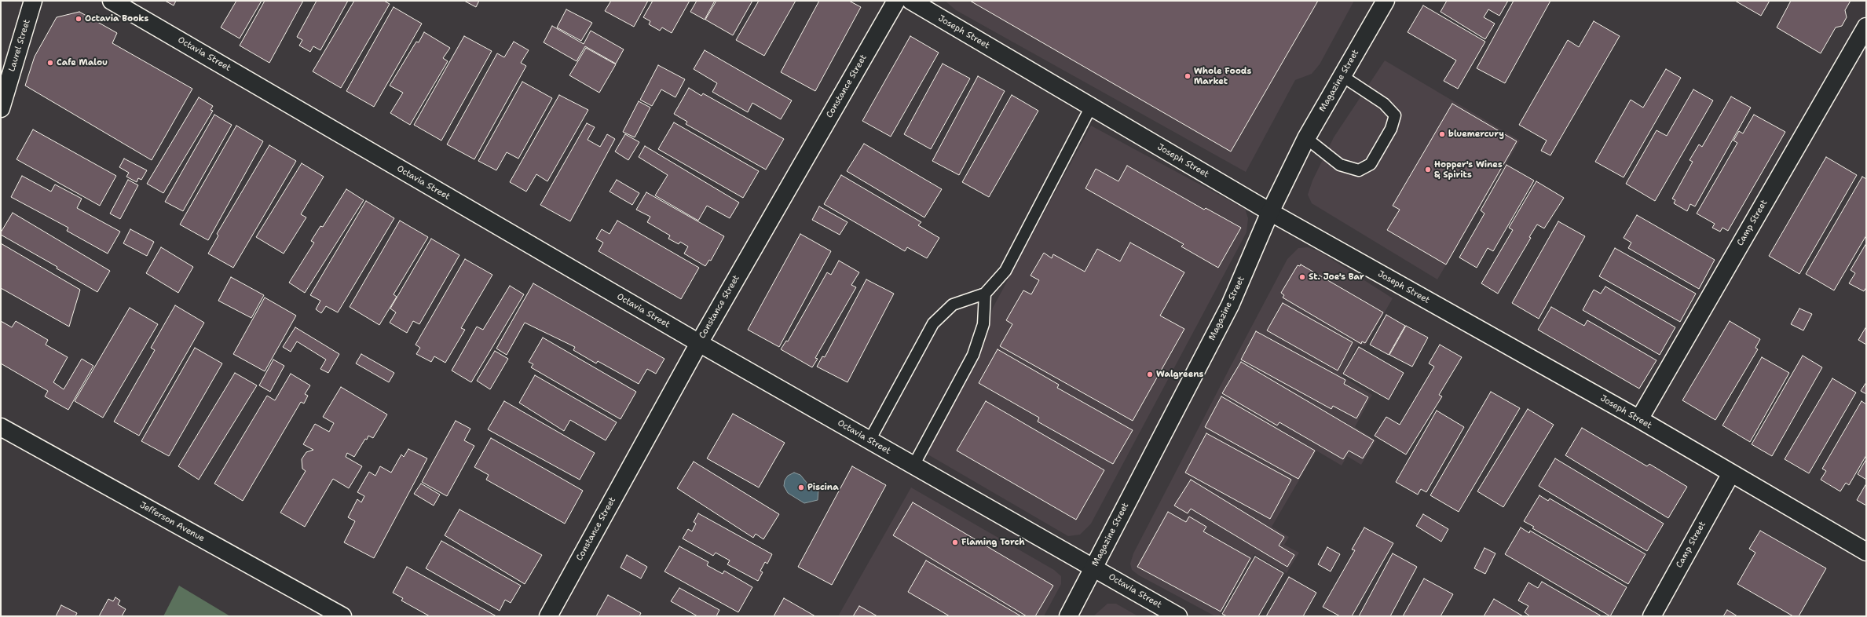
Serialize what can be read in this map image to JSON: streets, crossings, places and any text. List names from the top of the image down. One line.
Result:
{"streets":{"street":["Joseph Street","Laurel Street","Octavia Street","Magazine Street","Constance Street","Camp Street","Jefferson Avenue"]},"crossings":[["Joseph Street","Magazine Street"],["Joseph Street","Camp Street"],["Octavia Street","Magazine Street"],["Octavia Street","Constance Street"]],"places":["Octavia Books","Cafe Malou","Whole Foods Market","bluemercury","Hopper's Wines & Spirits","St. Joe's Bar","Walgreens","Piscina","Flaming Torch"]}
